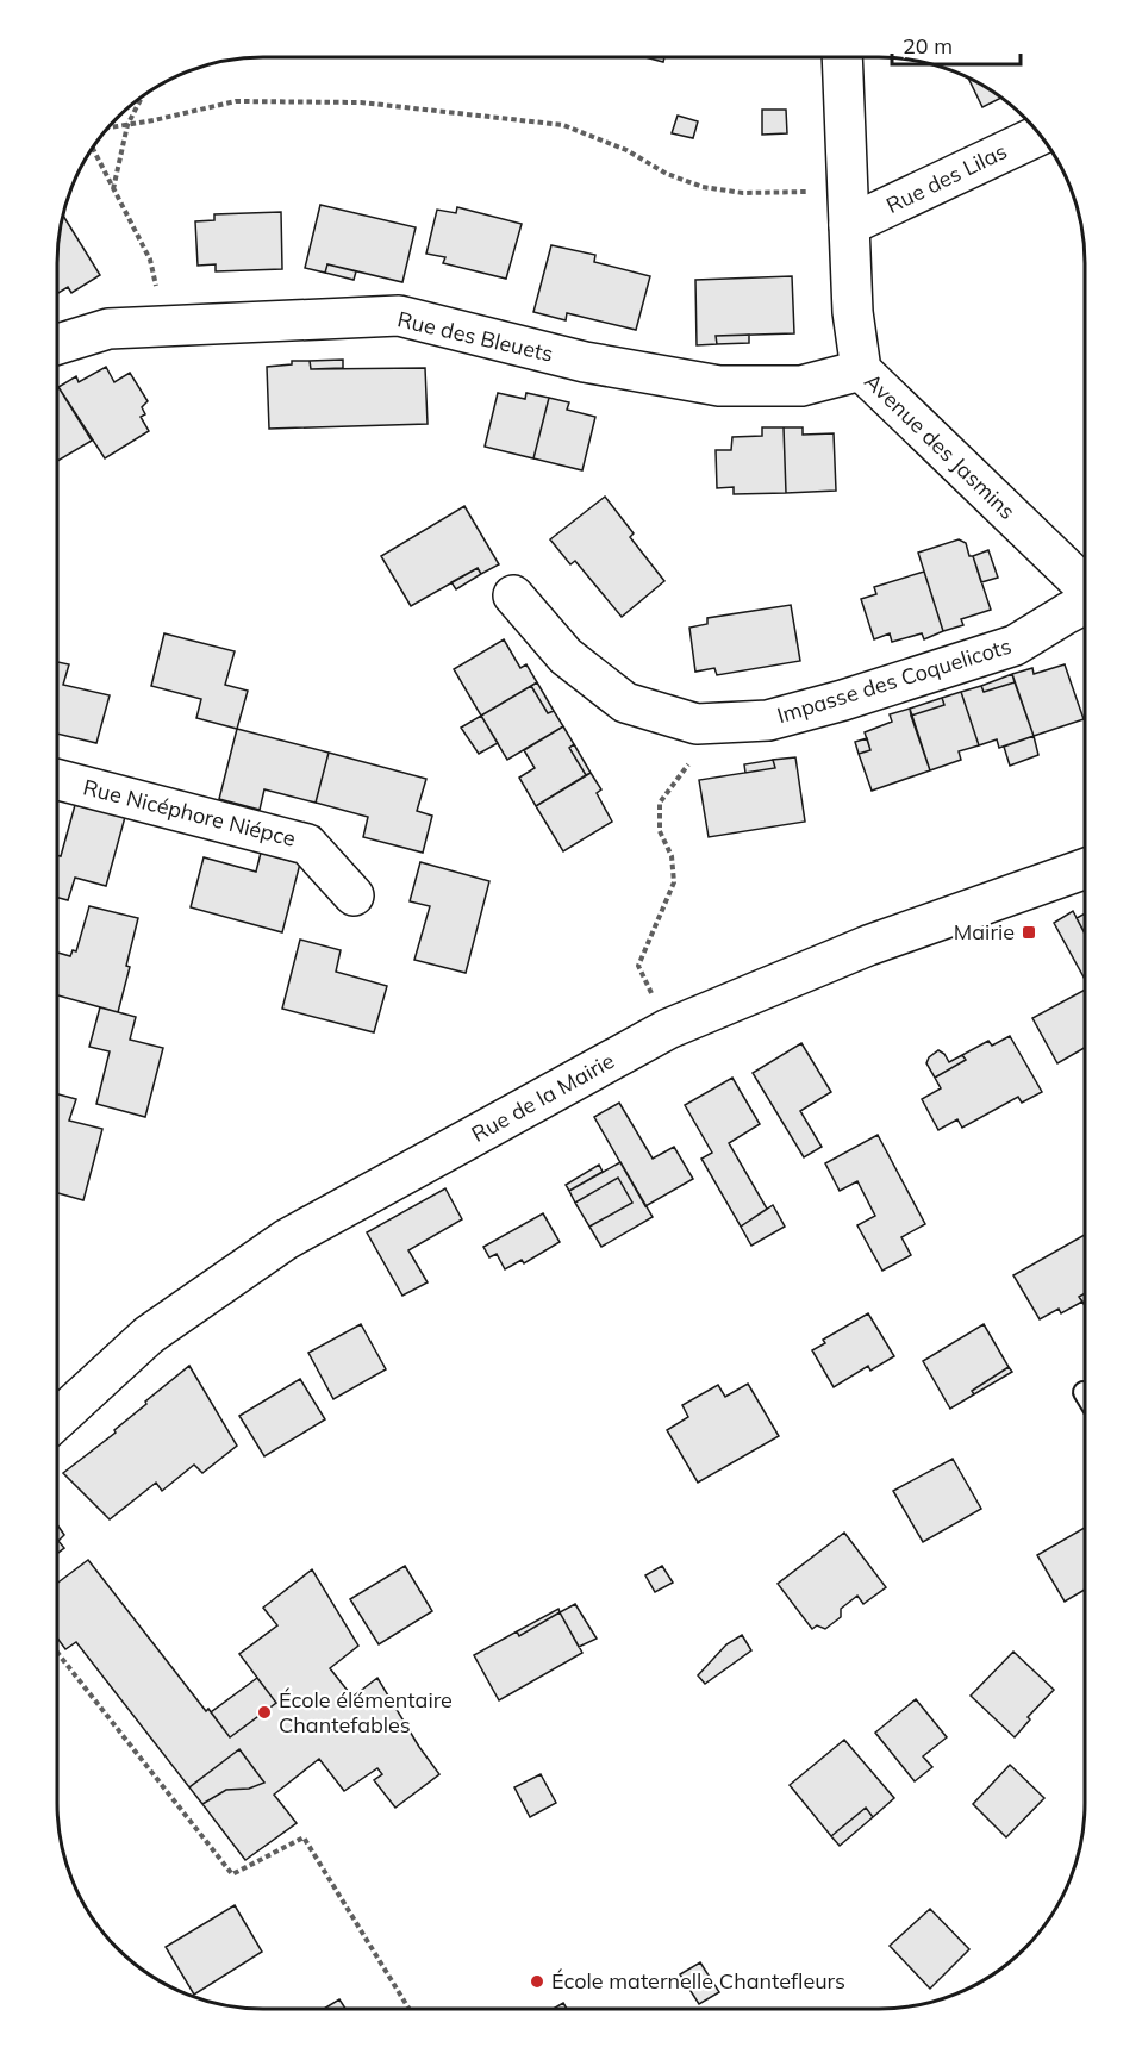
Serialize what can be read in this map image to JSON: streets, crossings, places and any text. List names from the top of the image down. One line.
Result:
{"streets":{"street":["Rue des Lilas","Rue des Bleuets","Avenue des Jasmins","Impasse des Coquelicots","Rue Nicéphore Niépce","Rue de la Mairie"]},"crossings":[["Rue des Lilas","Avenue des Jasmins"],["Rue des Bleuets","Avenue des Jasmins"]],"places":{"transit":["Mairie"],"other":["École élémentaire Chantefables","École maternelle Chantefleurs"]},"scale_bar":"20 m"}
